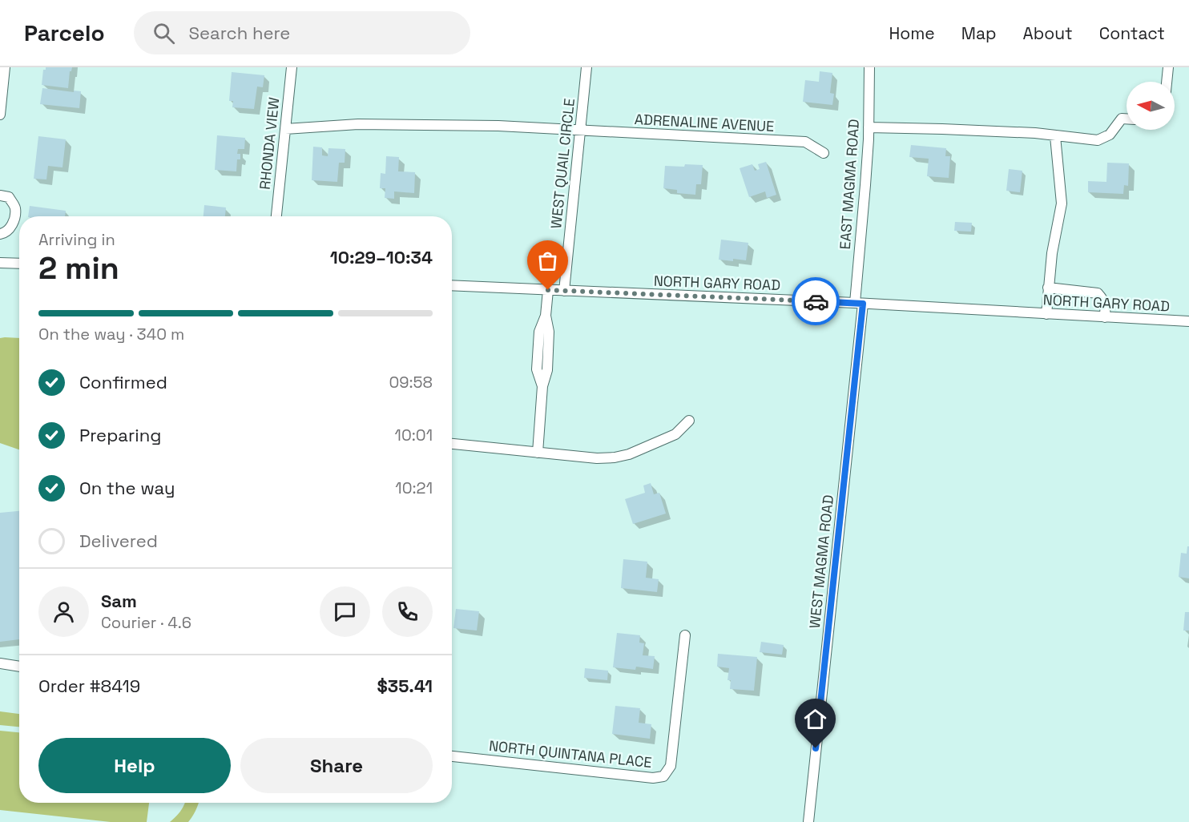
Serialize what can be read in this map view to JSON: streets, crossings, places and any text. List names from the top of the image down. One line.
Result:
{"streets":{"street":["ADRENALINE AVENUE","RHONDA VIEW","WEST QUAIL CIRCLE","EAST MAGMA ROAD","NORTH GARY ROAD","WEST MAGMA ROAD","NORTH QUINTANA PLACE"]},"crossings":[["ADRENALINE AVENUE","RHONDA VIEW"],["ADRENALINE AVENUE","WEST QUAIL CIRCLE"],["WEST QUAIL CIRCLE","NORTH GARY ROAD"],["EAST MAGMA ROAD","NORTH GARY ROAD"],["EAST MAGMA ROAD","WEST MAGMA ROAD"],["NORTH GARY ROAD","WEST MAGMA ROAD"]],"north":"left","page":{"header":"Parcelo","search":"Search here","nav":["Home","Map","About","Contact"],"heading":["2 min","Arriving in","10:29–10:34"],"panel":["Sam","Courier · 4.6","Order #8419","$35.41"],"bar":"On the way · 340 m","list":[["Confirmed","09:58"],["Preparing","10:01"],["On the way","10:21"],"Delivered"],"buttons":["Help","Share"]}}
